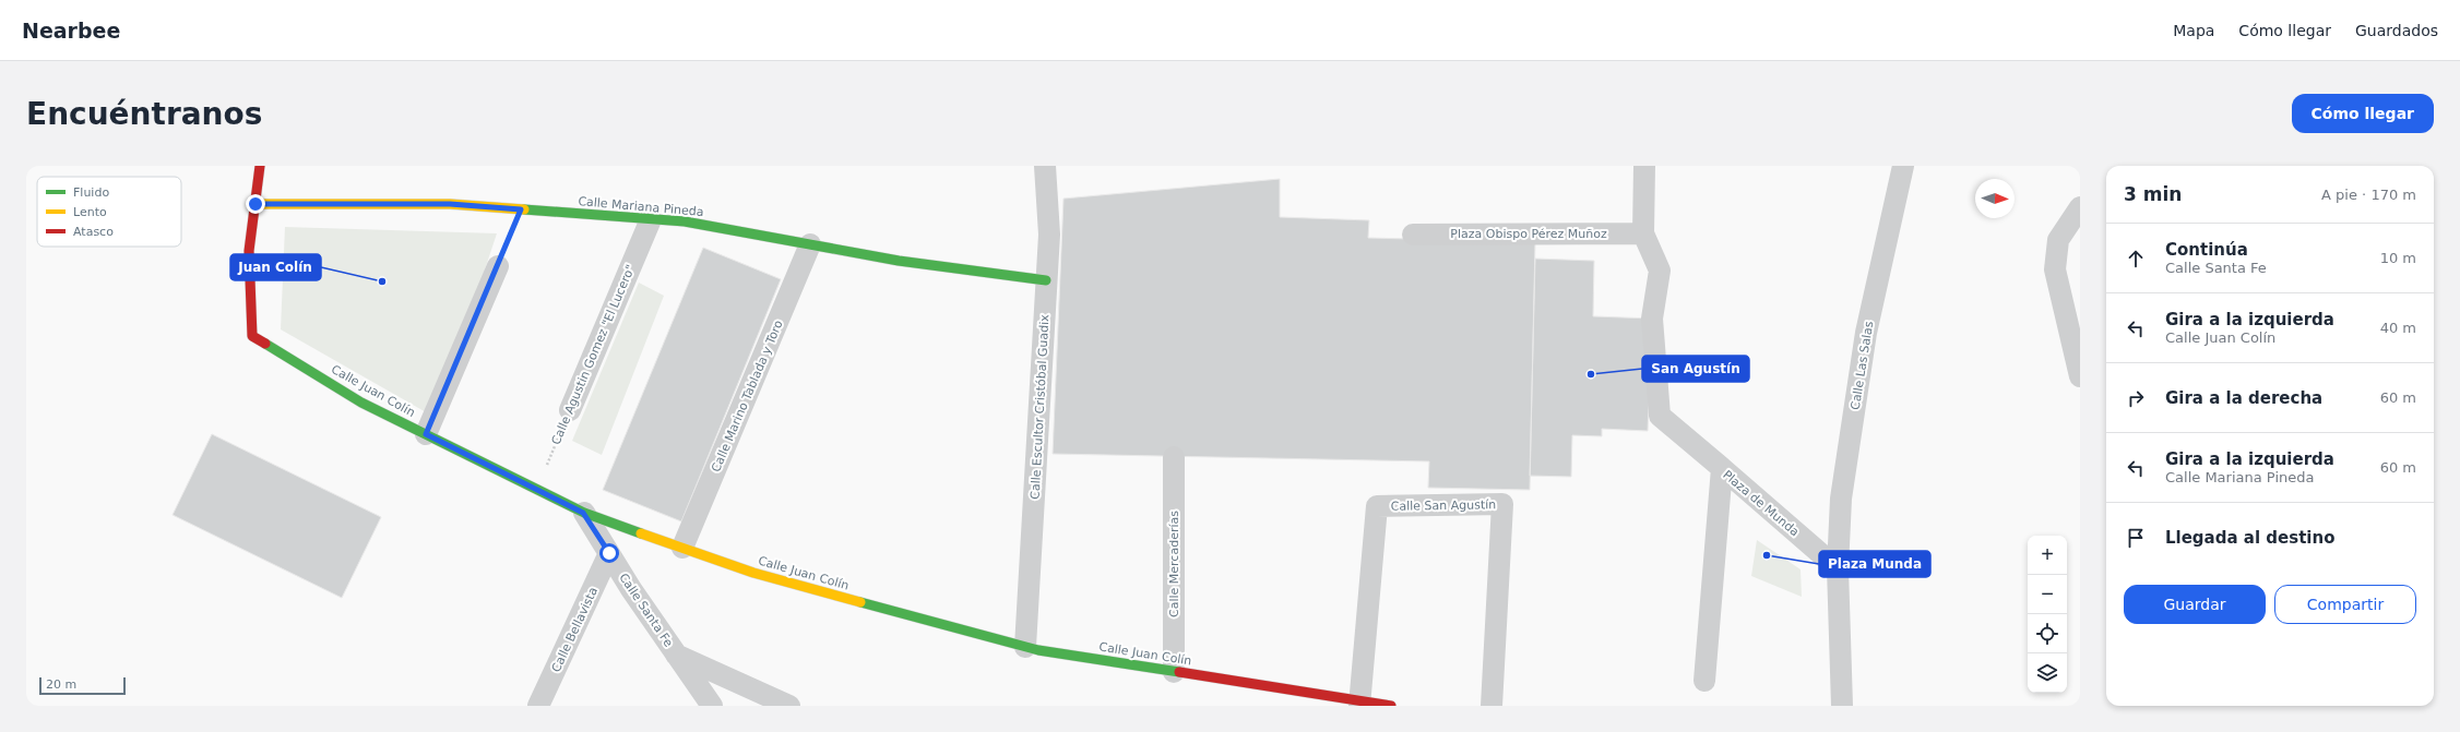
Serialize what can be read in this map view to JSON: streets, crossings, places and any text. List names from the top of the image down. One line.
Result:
{"streets":{"street":["Calle Mariana Pineda","Plaza Obispo Pérez Muñoz","Calle Agustin Gomez \"El Lucero\"","Calle Las Salas","Calle Juan Colín","Calle Marino Tablada y Toro","Calle Escultor Cristóbal Guadix","Plaza de Munda","Calle San Agustín","Calle Mercaderías","Calle Santa Fe","Calle Bellavista"]},"crossings":[["Calle Mariana Pineda","Calle Agustin Gomez \"El Lucero\""],["Calle Mariana Pineda","Calle Juan Colín"],["Calle Mariana Pineda","Calle Marino Tablada y Toro"],["Calle Mariana Pineda","Calle Escultor Cristóbal Guadix"],["Calle Agustin Gomez \"El Lucero\"","Calle Juan Colín"],["Calle Las Salas","Plaza de Munda"],["Calle Juan Colín","Calle Marino Tablada y Toro"],["Calle Juan Colín","Calle Escultor Cristóbal Guadix"],["Calle Juan Colín","Calle San Agustín"],["Calle Juan Colín","Calle Mercaderías"],["Calle Juan Colín","Calle Santa Fe"],["Calle Santa Fe","Calle Bellavista"]],"places":["Juan Colín","San Agustín","Plaza Munda"],"legend":["Fluido","Lento","Atasco"],"scale_bar":"20 m","north":"right","page":{"header":"Nearbee","nav":["Mapa","Cómo llegar","Guardados"],"buttons":["Cómo llegar",["Guardar","Compartir"]],"title":"Encuéntranos","heading":["3 min","A pie · 170 m"],"list":[["Continúa","Calle Santa Fe","10 m"],["Gira a la izquierda","Calle Juan Colín","40 m"],["Gira a la derecha","60 m"],["Gira a la izquierda","Calle Mariana Pineda","60 m"],"Llegada al destino"],"map_buttons":["+","−"],"scale":"20 m"}}
